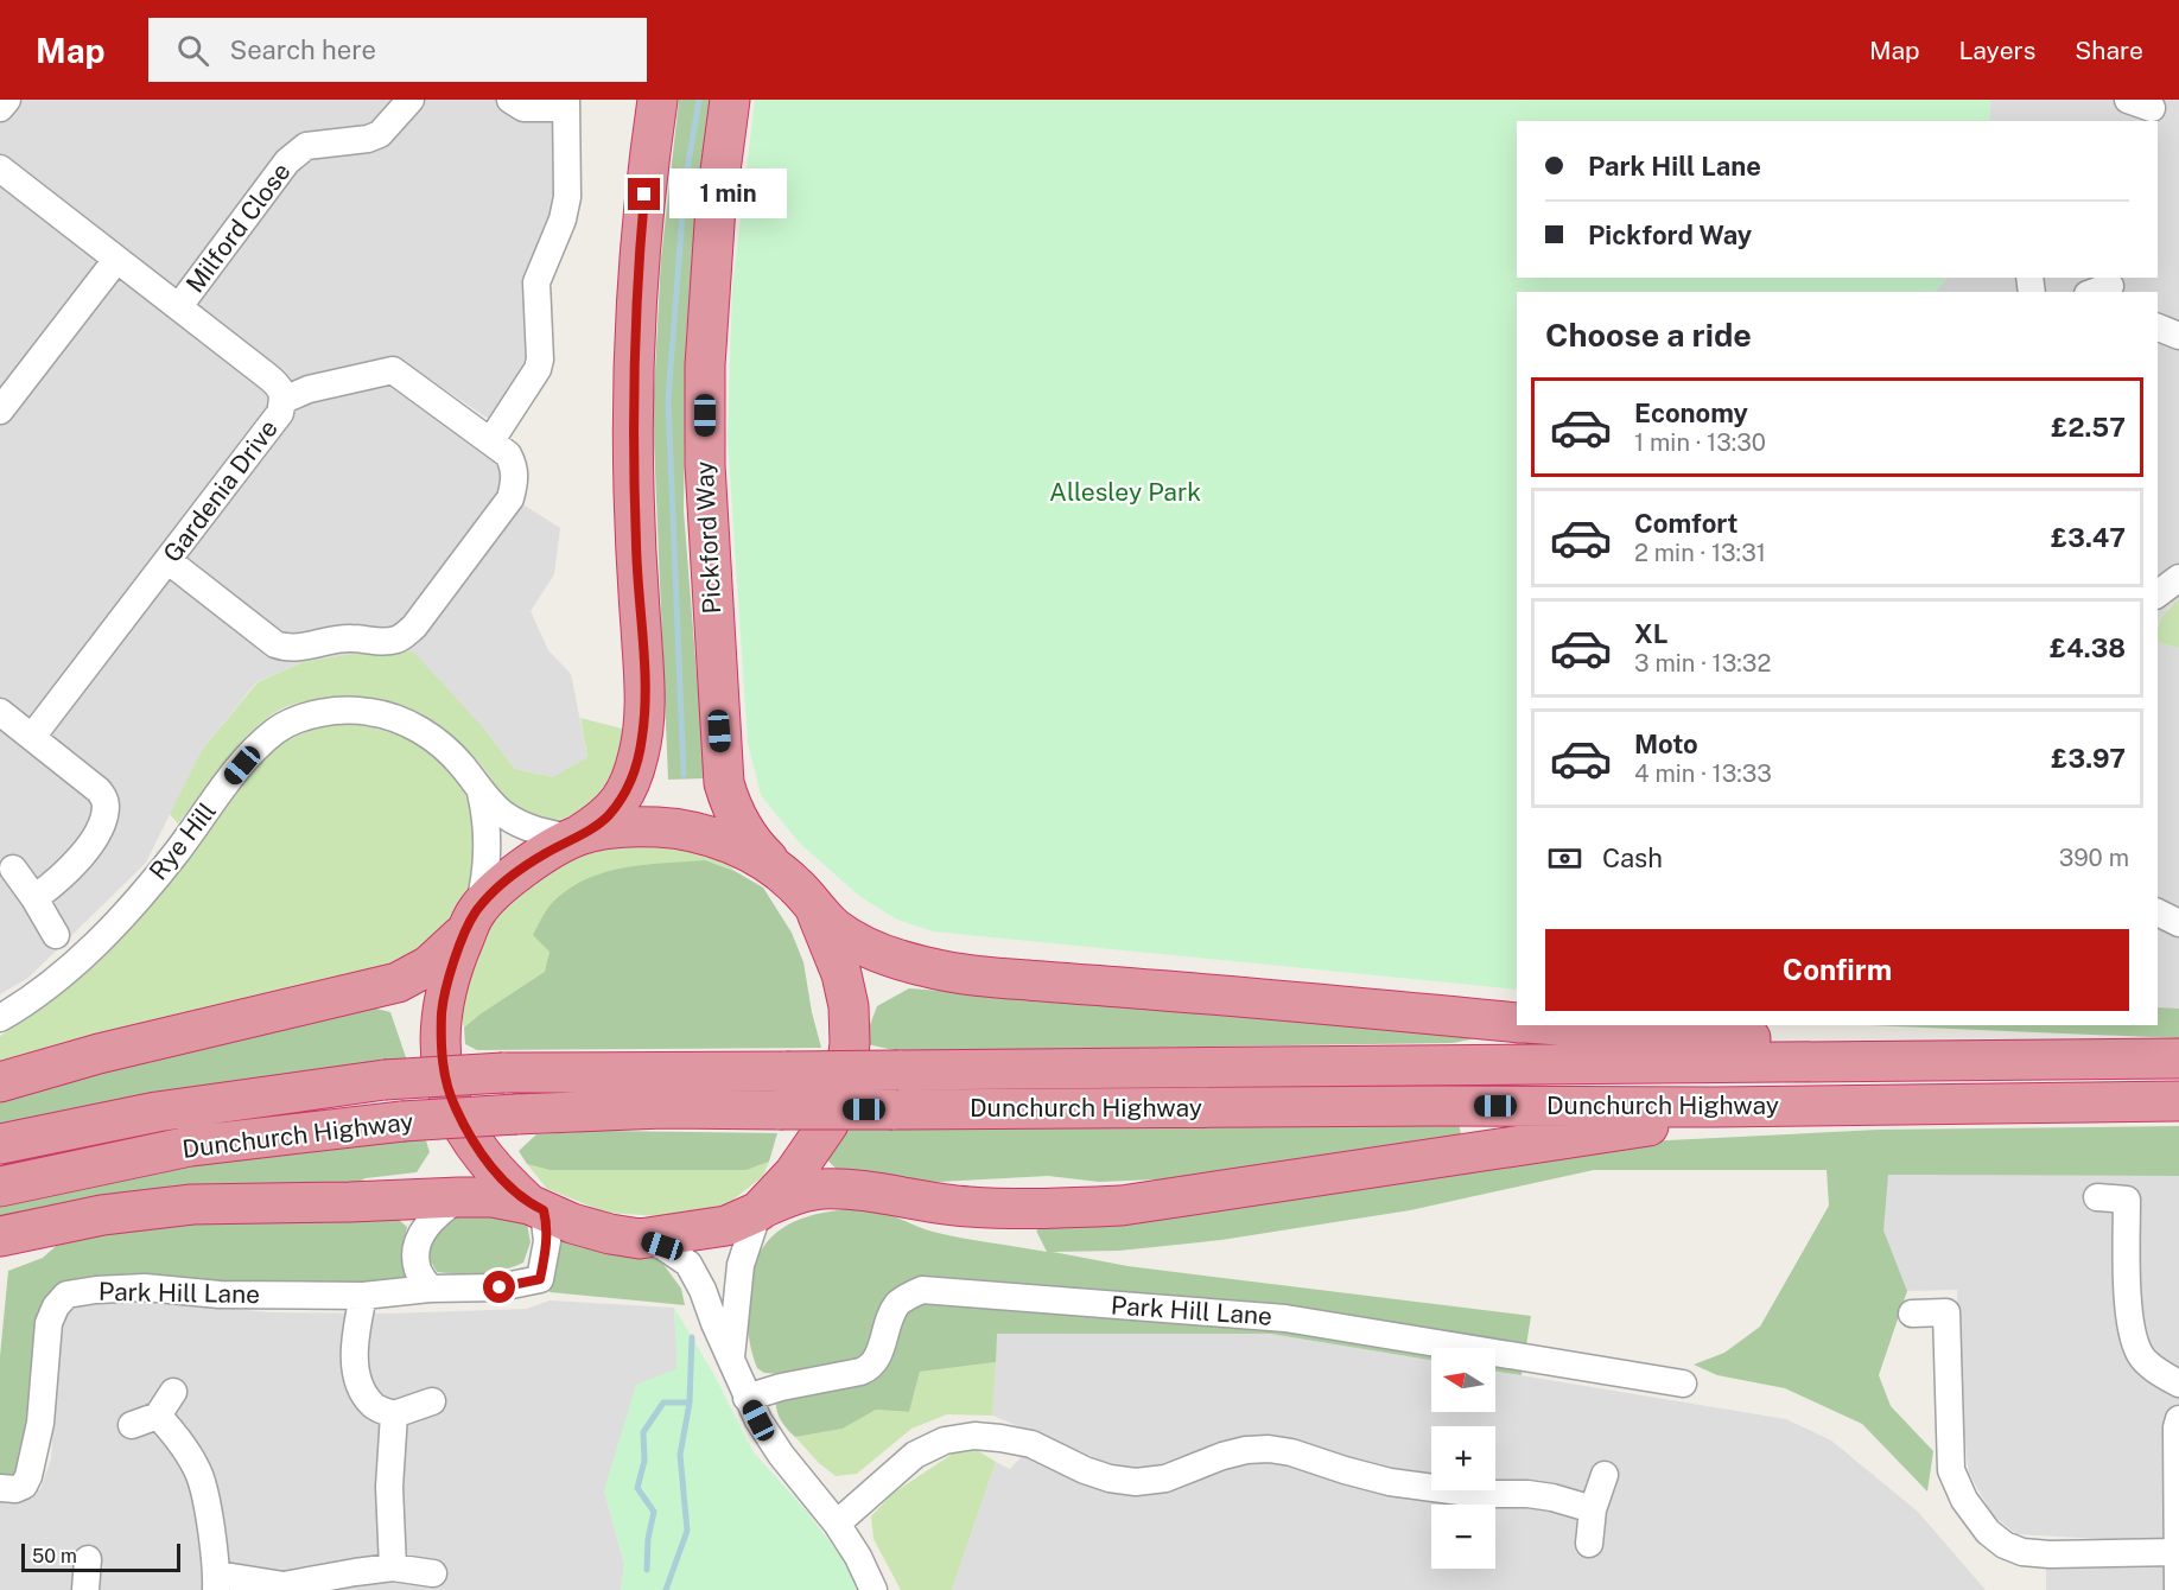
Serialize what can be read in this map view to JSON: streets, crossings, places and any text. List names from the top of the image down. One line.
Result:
{"streets":{"highway":["Pickford Way","Dunchurch Highway"],"street":["Milford Close","Gardenia Drive","Rye Hill","Park Hill Lane"]},"crossings":[["Milford Close","Gardenia Drive"]],"parks":["Allesley Park"],"scale_bar":"50 m","north":"left","page":{"header":"Map","search":"Search here","nav":["Map","Layers","Share"],"banner":["Park Hill Lane","Pickford Way"],"bubble":"1 min","heading":"Choose a ride","list":[{"name":"Economy","note":"1 min · 13:30","value":"£2.57"},{"name":"Comfort","note":"2 min · 13:31","value":"£3.47"},{"name":"XL","note":"3 min · 13:32","value":"£4.38"},{"name":"Moto","note":"4 min · 13:33","value":"£3.97"}],"pay":["Cash","390 m"],"buttons":"Confirm","map_buttons":["+","−"],"scale":"50 m"}}
